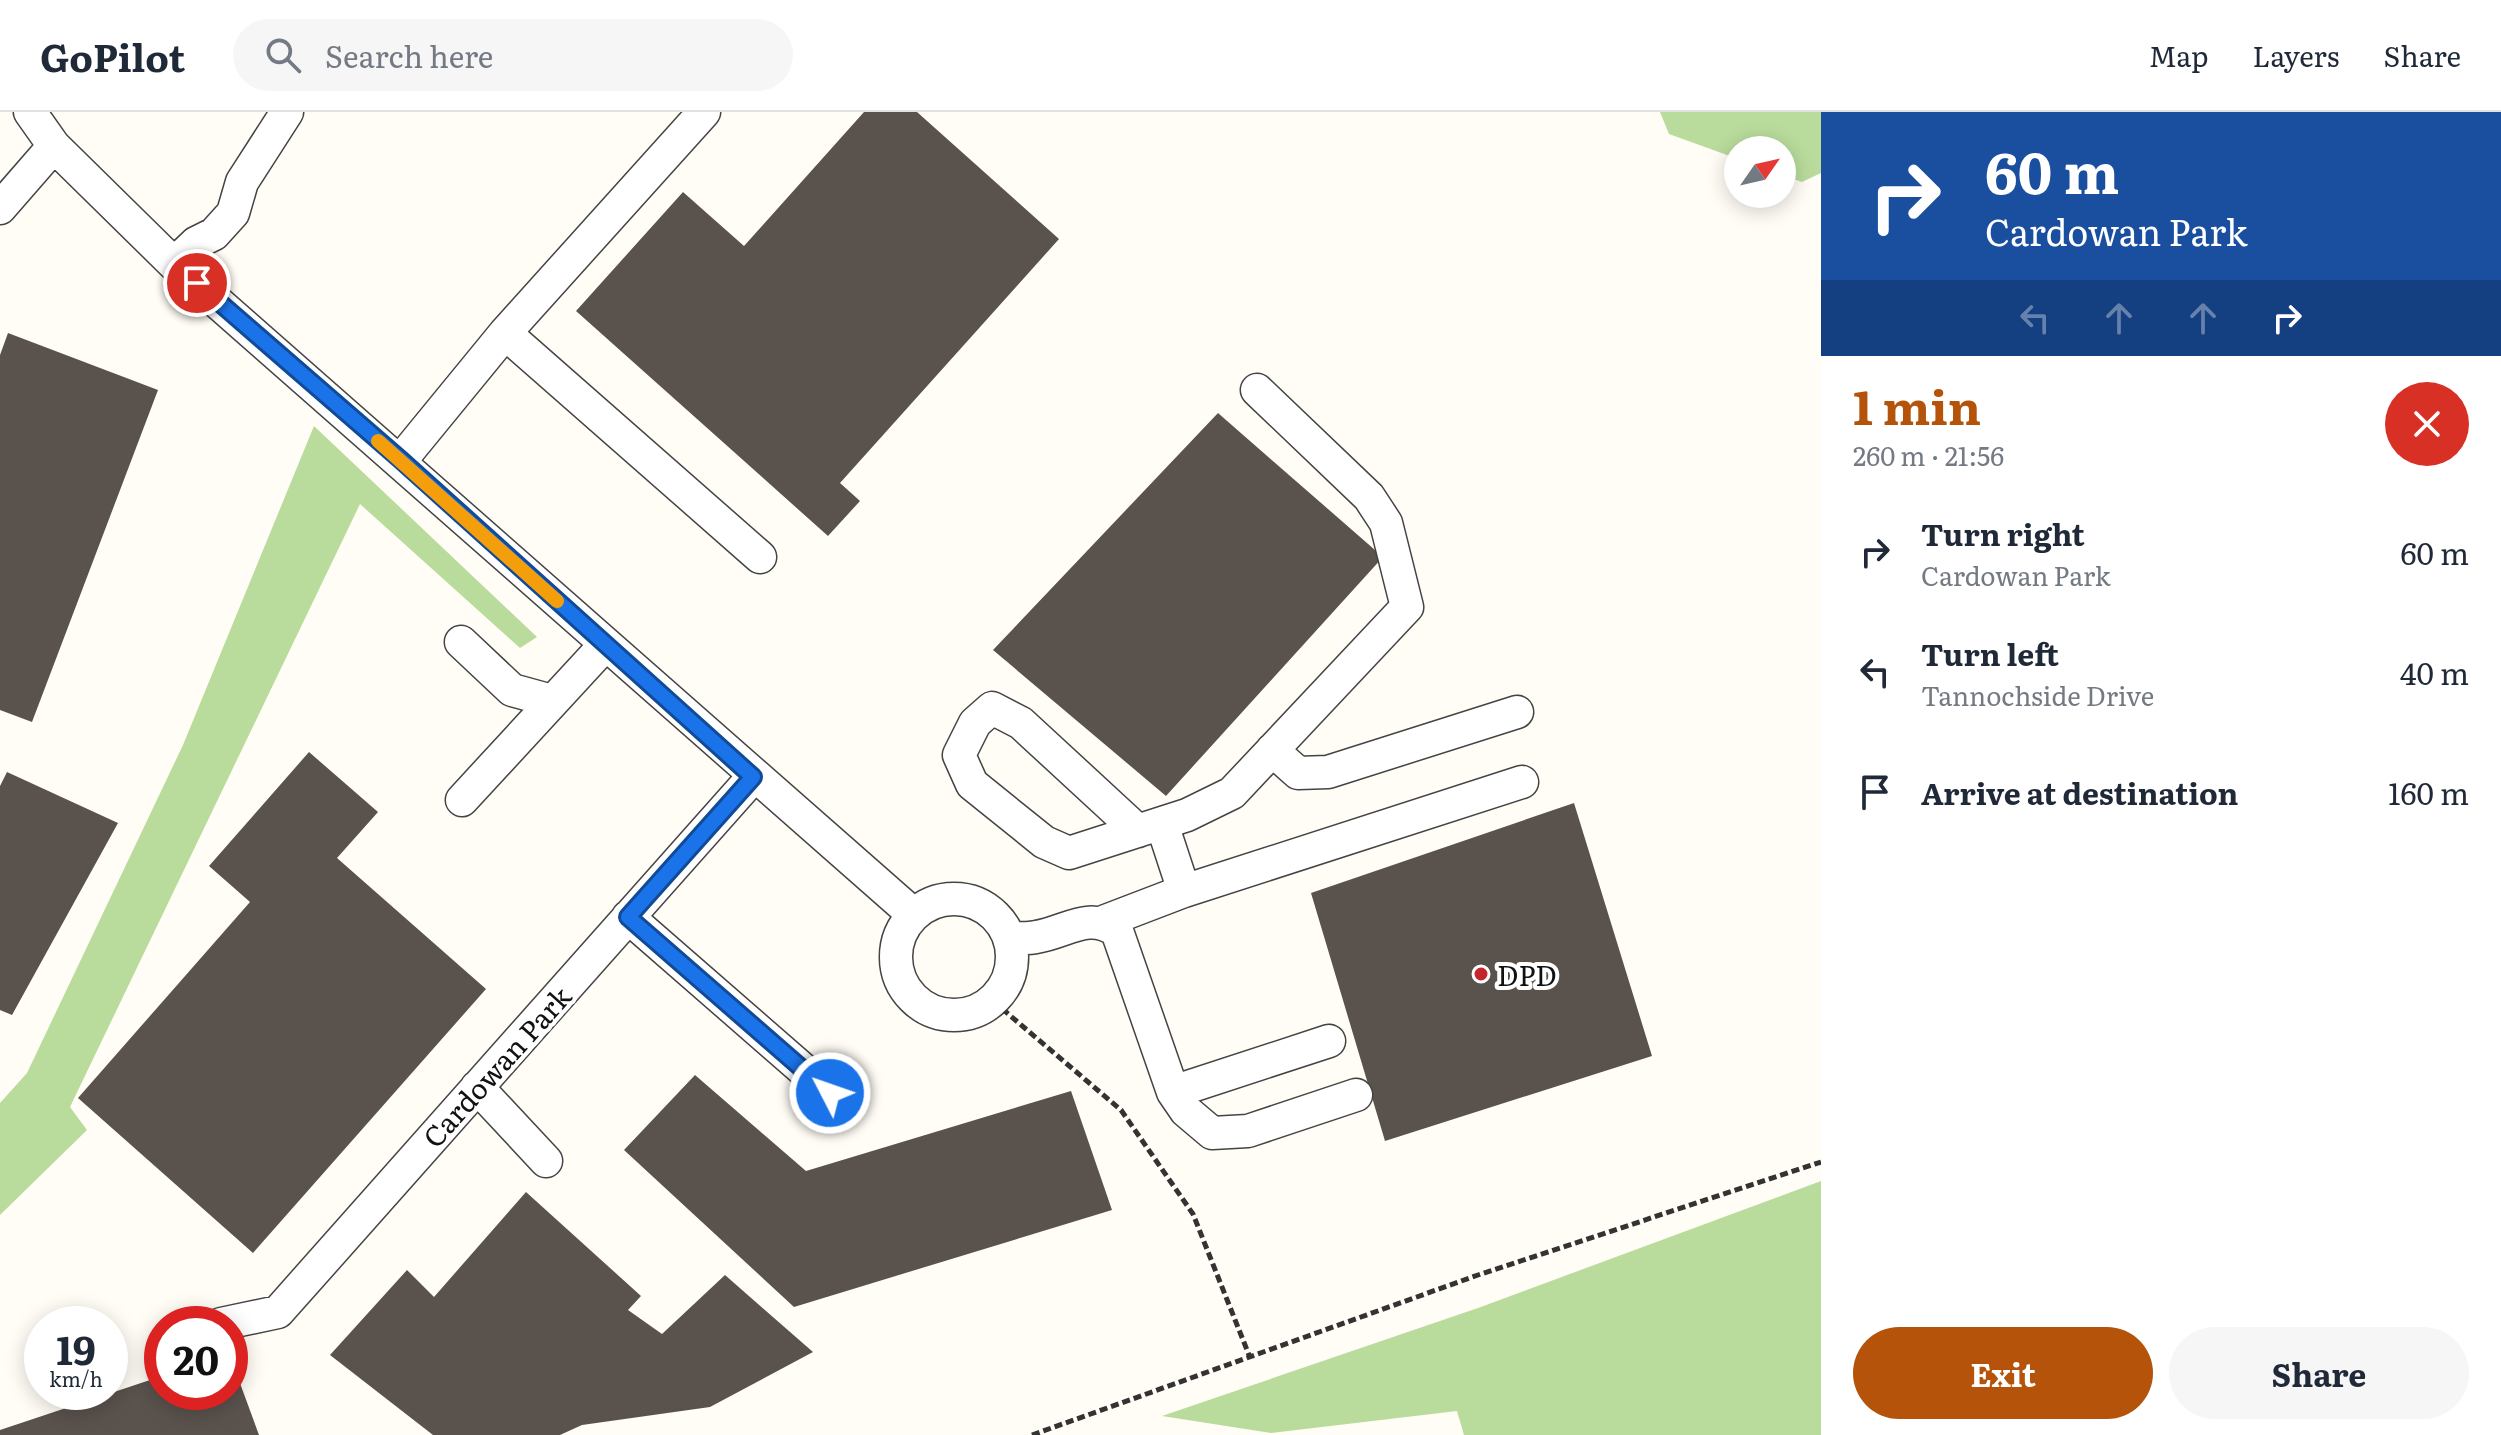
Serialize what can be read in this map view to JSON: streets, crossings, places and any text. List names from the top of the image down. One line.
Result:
{"streets":{"street":["Cardowan Park"]},"places":["DPD"],"north":"top right","page":{"header":"GoPilot","search":"Search here","nav":["Map","Layers","Share"],"turn":["60 m","Cardowan Park"],"heading":["1 min","260 m · 21:56"],"list":[{"name":"Turn right","note":"Cardowan Park","value":"60 m"},{"name":"Turn left","note":"Tannochside Drive","value":"40 m"},{"name":"Arrive at destination","value":"160 m"}],"speed":"19 km/h","limit":"20","buttons":["Exit","Share"]}}
